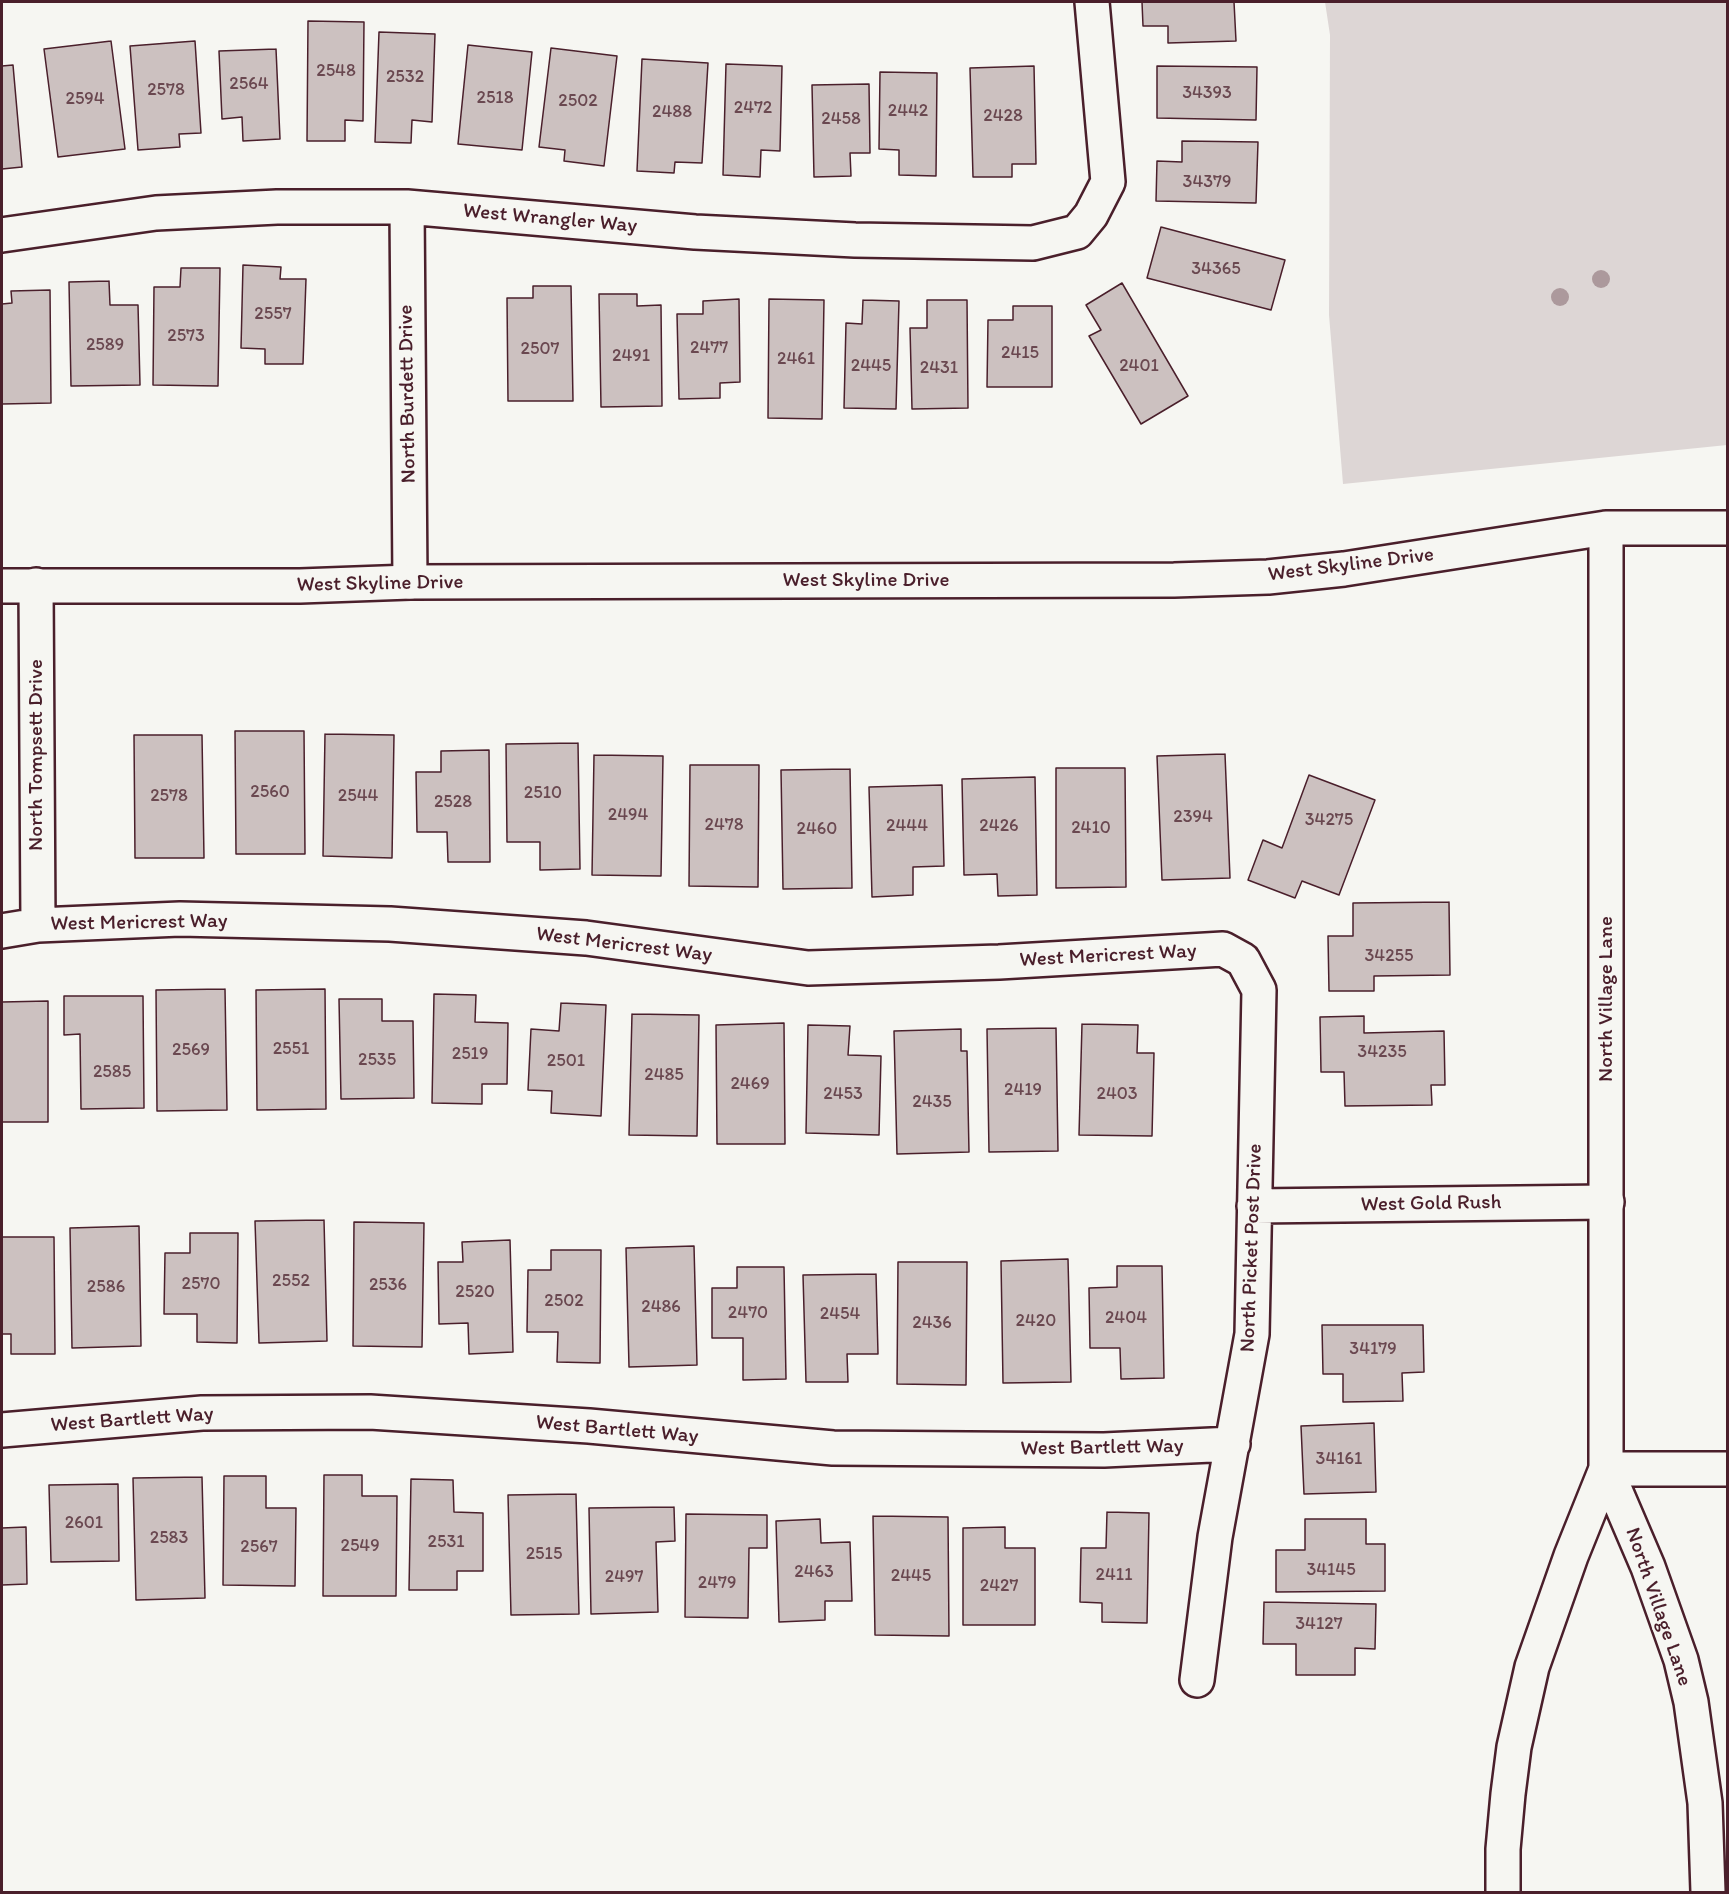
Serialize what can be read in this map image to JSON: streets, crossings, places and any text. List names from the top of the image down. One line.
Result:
{"streets":{"street":["West Wrangler Way","North Burdett Drive","West Skyline Drive","North Tompsett Drive","West Mericrest Way","North Village Lane","West Gold Rush","North Picket Post Drive","West Bartlett Way"]},"crossings":[["West Wrangler Way","North Burdett Drive"],["North Burdett Drive","West Skyline Drive"],["West Skyline Drive","North Tompsett Drive"],["West Skyline Drive","North Village Lane"],["North Tompsett Drive","West Mericrest Way"],["West Mericrest Way","North Picket Post Drive"],["North Village Lane","West Gold Rush"],["West Gold Rush","North Picket Post Drive"],["North Picket Post Drive","West Bartlett Way"]],"house_numbers":["2548","2532","2564","2578","34393","2518","2594","2502","2472","2442","2488","2428","2458","34379","34365","2557","2573","2589","2477","2507","2415","2491","2461","2445","2401","2431","2560","2510","2578","2544","2528","2494","2394","34275","2478","2444","2426","2410","2460","34255","2551","2569","34235","2519","2535","2501","2585","2485","2469","2419","2453","2403","2435","2552","2570","2536","2586","2520","2502","2486","2470","2454","2404","2420","2436","34179","34161","2601","2583","2531","2549","2567","2515","34145","2463","2411","2445","2497","2479","2427","34127"]}
